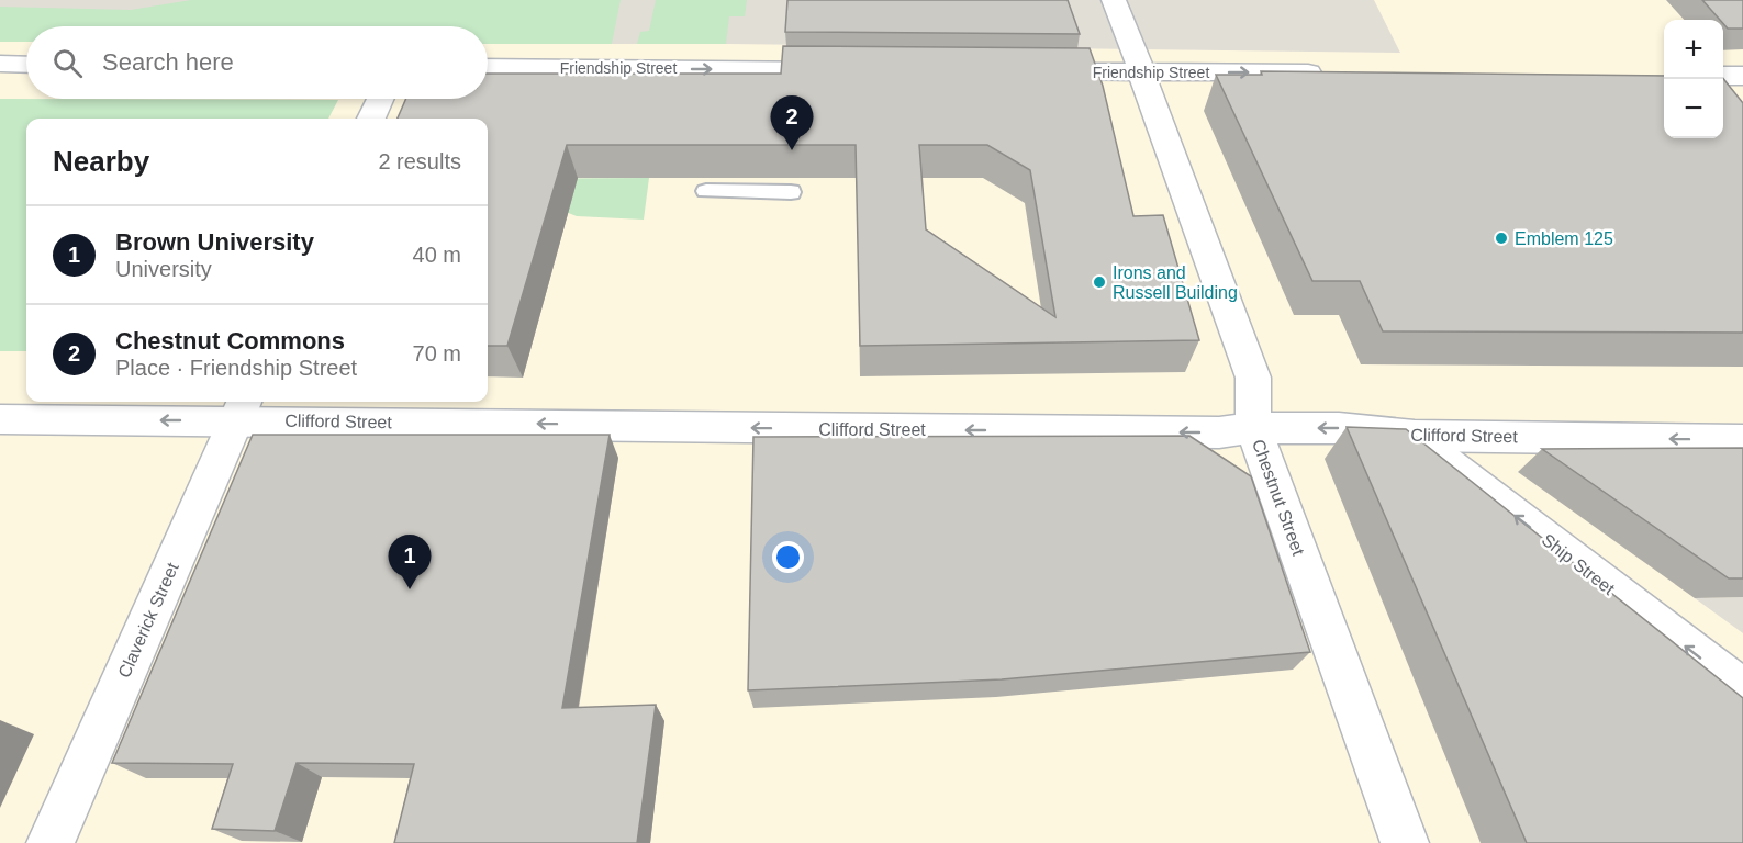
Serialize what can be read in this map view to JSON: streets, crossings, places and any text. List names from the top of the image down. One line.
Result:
{"streets":{"street":["Friendship Street","Clifford Street","Chestnut Street","Ship Street","Claverick Street"]},"crossings":[["Friendship Street","Chestnut Street"],["Clifford Street","Chestnut Street"],["Clifford Street","Ship Street"],["Clifford Street","Claverick Street"]],"one_way":["Friendship Street","Clifford Street","Ship Street"],"places":["Emblem 125","Irons and Russell Building"],"page":{"map_buttons":["+","−"],"search":"Search here","pins":["2","1"],"heading":["Nearby","2 results"],"list":[{"mark":"1","name":"Brown University","note":"University","value":"40 m"},{"mark":"2","name":"Chestnut Commons","note":"Place · Friendship Street","value":"70 m"}]}}
